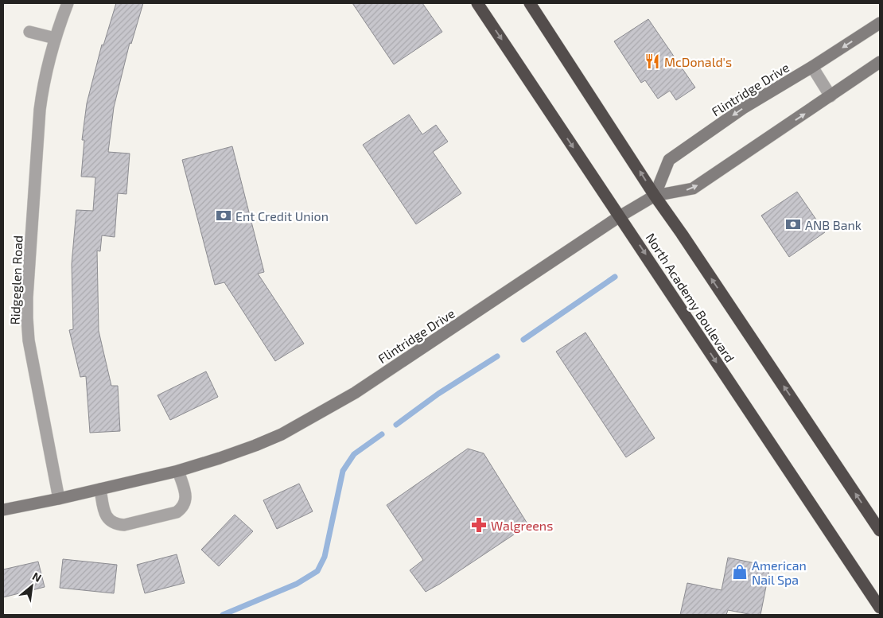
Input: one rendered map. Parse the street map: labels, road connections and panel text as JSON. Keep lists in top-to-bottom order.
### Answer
{
  "streets": {
    "highway": ["North Academy Boulevard"],
    "street": ["Flintridge Drive", "Ridgeglen Road"]
  },
  "crossings": [
    ["Flintridge Drive", "Ridgeglen Road"],
    ["Flintridge Drive", "North Academy Boulevard"]
  ],
  "places": {
    "restaurant": ["McDonald's"],
    "bank": ["Ent Credit Union", "ANB Bank"],
    "pharmacy": ["Walgreens"],
    "shop": ["American Nail Spa"]
  },
  "north": "top right"
}
